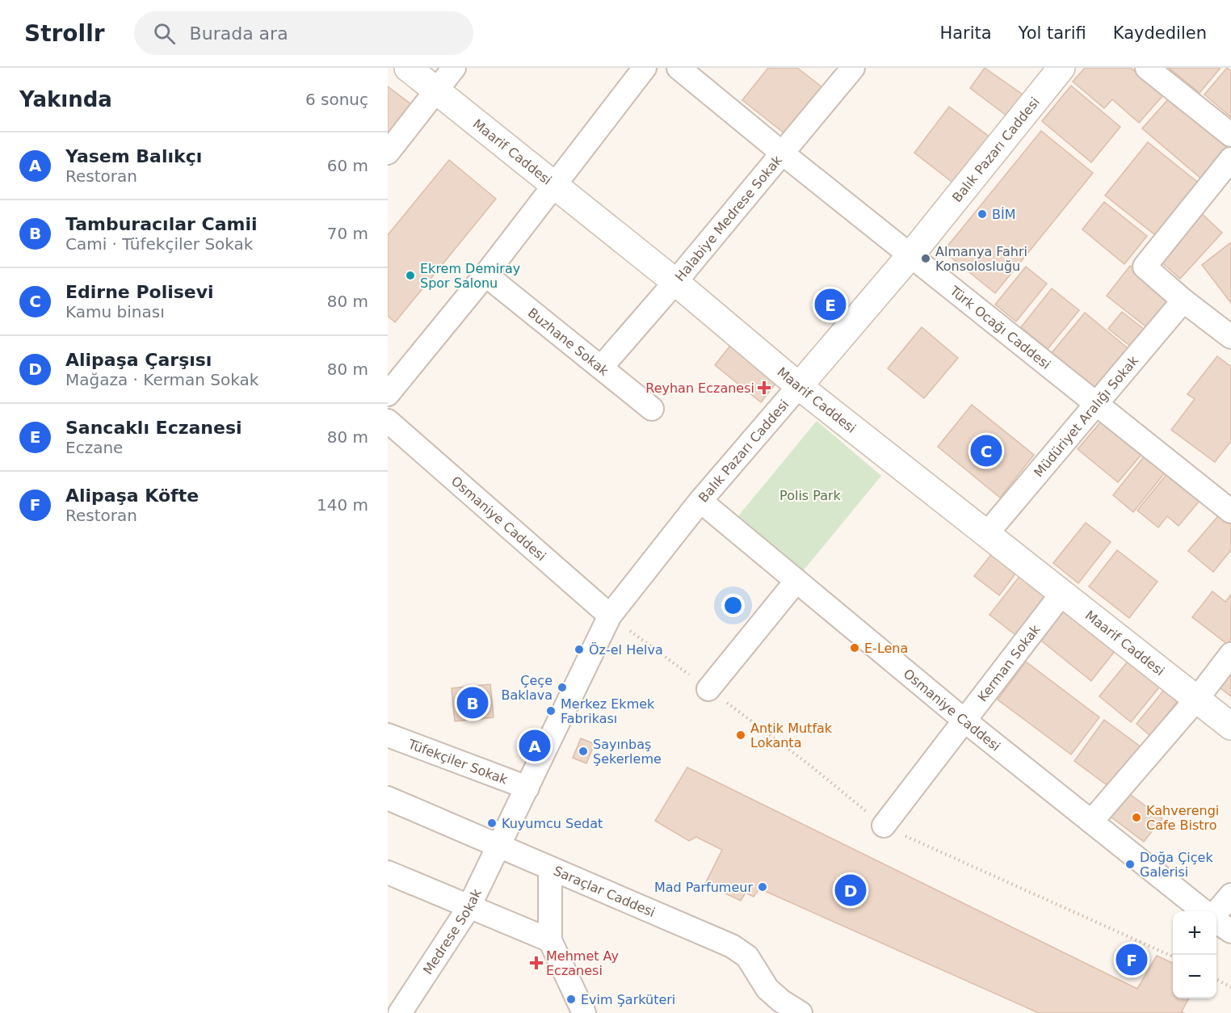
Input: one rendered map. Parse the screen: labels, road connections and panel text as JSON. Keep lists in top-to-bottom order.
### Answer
{
  "streets": {
    "street": [
      "Balık Pazarı Caddesi",
      "Maarif Caddesi",
      "Halabiye Medrese Sokak",
      "Türk Ocağı Caddesi",
      "Buzhane Sokak",
      "Müdüriyet Aralığı Sokak",
      "Osmaniye Caddesi",
      "Kerman Sokak",
      "Tüfekçiler Sokak",
      "Saraçlar Caddesi",
      "Medrese Sokak"
    ]
  },
  "crossings": [
    ["Balık Pazarı Caddesi", "Maarif Caddesi"],
    ["Balık Pazarı Caddesi", "Türk Ocağı Caddesi"],
    ["Balık Pazarı Caddesi", "Osmaniye Caddesi"],
    ["Balık Pazarı Caddesi", "Tüfekçiler Sokak"],
    ["Balık Pazarı Caddesi", "Saraçlar Caddesi"],
    ["Balık Pazarı Caddesi", "Medrese Sokak"],
    ["Maarif Caddesi", "Halabiye Medrese Sokak"],
    ["Maarif Caddesi", "Müdüriyet Aralığı Sokak"],
    ["Maarif Caddesi", "Kerman Sokak"],
    ["Halabiye Medrese Sokak", "Türk Ocağı Caddesi"],
    ["Halabiye Medrese Sokak", "Buzhane Sokak"],
    ["Türk Ocağı Caddesi", "Müdüriyet Aralığı Sokak"],
    ["Osmaniye Caddesi", "Kerman Sokak"],
    ["Saraçlar Caddesi", "Medrese Sokak"]
  ],
  "parks": ["Polis Park"],
  "places": {
    "other": [
      "BİM",
      "Almanya Fahri Konsolosluğu",
      "Ekrem Demiray Spor Salonu",
      "E-Lena",
      "Öz-el Helva",
      "Çeçe Baklava",
      "Merkez Ekmek Fabrikası",
      "Antik Mutfak Lokanta",
      "Sayınbaş Şekerleme",
      "Kahverengi Cafe Bistro",
      "Kuyumcu Sedat",
      "Doğa Çiçek Galerisi",
      "Mad Parfumeur",
      "Evim Şarküteri"
    ],
    "health": ["Reyhan Eczanesi", "Mehmet Ay Eczanesi"]
  },
  "page": {
    "header": "Strollr",
    "search": "Burada ara",
    "nav": ["Harita", "Yol tarifi", "Kaydedilen"],
    "heading": ["Yakında", "6 sonuç"],
    "list": [
      {
        "mark": "A",
        "name": "Yasem Balıkçı",
        "note": "Restoran",
        "value": "60 m"
      },
      {
        "mark": "B",
        "name": "Tamburacılar Camii",
        "note": "Cami · Tüfekçiler Sokak",
        "value": "70 m"
      },
      {
        "mark": "C",
        "name": "Edirne Polisevi",
        "note": "Kamu binası",
        "value": "80 m"
      },
      {
        "mark": "D",
        "name": "Alipaşa Çarşısı",
        "note": "Mağaza · Kerman Sokak",
        "value": "80 m"
      },
      {
        "mark": "E",
        "name": "Sancaklı Eczanesi",
        "note": "Eczane",
        "value": "80 m"
      },
      {
        "mark": "F",
        "name": "Alipaşa Köfte",
        "note": "Restoran",
        "value": "140 m"
      }
    ],
    "pins": [
      "E",
      "C",
      "B",
      "A",
      "D",
      "F"
    ],
    "map_buttons": ["+", "−"]
  }
}
